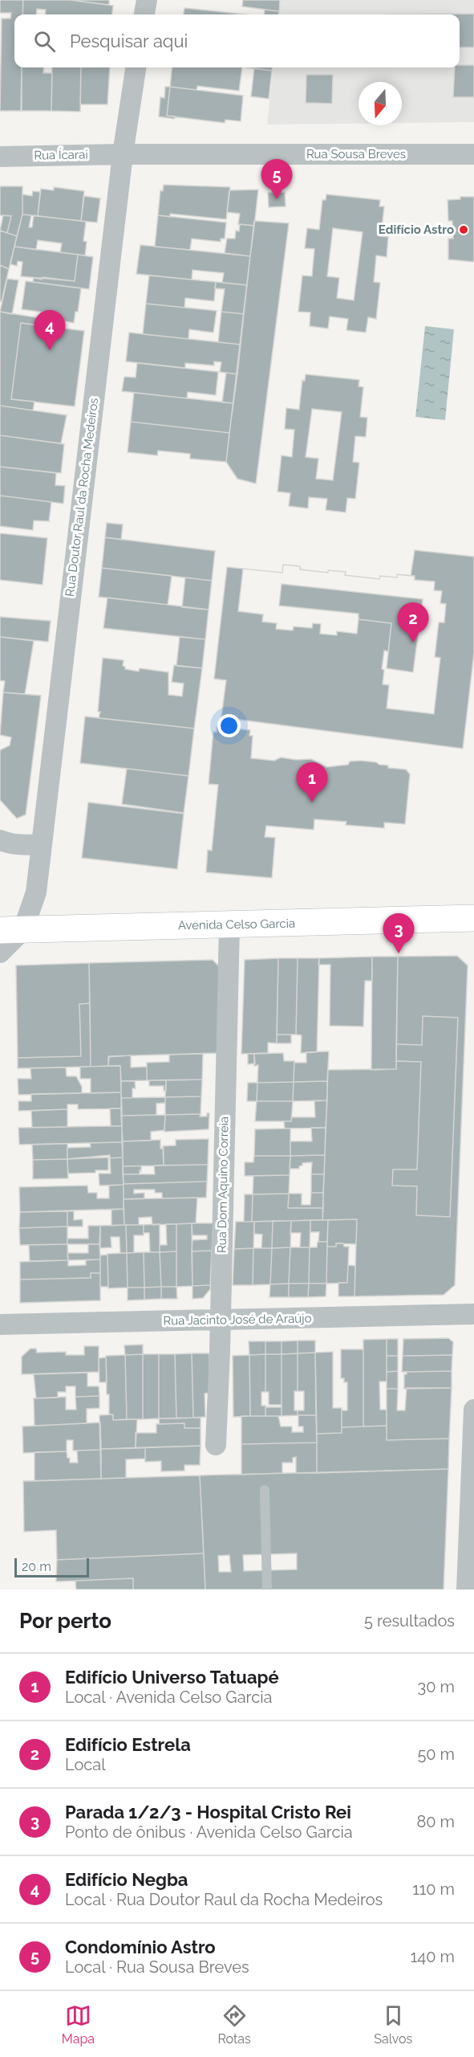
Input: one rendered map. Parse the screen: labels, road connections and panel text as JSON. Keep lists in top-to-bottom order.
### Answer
{
  "streets": {
    "main road": ["Avenida Celso Garcia"],
    "street": [
      "Rua Sousa Breves",
      "Rua Ícarai",
      "Rua Doutor Raul da Rocha Medeiros",
      "Rua Dom Aquino Correia",
      "Rua Jacinto José de Araújo"
    ]
  },
  "crossings": [
    ["Rua Sousa Breves", "Rua Ícarai"],
    ["Rua Sousa Breves", "Rua Doutor Raul da Rocha Medeiros"],
    ["Rua Ícarai", "Rua Doutor Raul da Rocha Medeiros"],
    ["Rua Doutor Raul da Rocha Medeiros", "Avenida Celso Garcia"],
    ["Avenida Celso Garcia", "Rua Dom Aquino Correia"],
    ["Rua Dom Aquino Correia", "Rua Jacinto José de Araújo"]
  ],
  "places": ["Edifício Astro"],
  "scale_bar": "20 m",
  "north": "bottom",
  "page": {
    "search": "Pesquisar aqui",
    "pins": [
      "5",
      "4",
      "2",
      "1",
      "3"
    ],
    "scale": "20 m",
    "heading": ["Por perto", "5 resultados"],
    "list": [
      {
        "mark": "1",
        "name": "Edifício Universo Tatuapé",
        "note": "Local · Avenida Celso Garcia",
        "value": "30 m"
      },
      {
        "mark": "2",
        "name": "Edifício Estrela",
        "note": "Local",
        "value": "50 m"
      },
      {
        "mark": "3",
        "name": "Parada 1/2/3 - Hospital Cristo Rei",
        "note": "Ponto de ônibus · Avenida Celso Garcia",
        "value": "80 m"
      },
      {
        "mark": "4",
        "name": "Edifício Negba",
        "note": "Local · Rua Doutor Raul da Rocha Medeiros",
        "value": "110 m"
      },
      {
        "mark": "5",
        "name": "Condomínio Astro",
        "note": "Local · Rua Sousa Breves",
        "value": "140 m"
      }
    ],
    "nav": ["Mapa", "Rotas", "Salvos"]
  }
}
